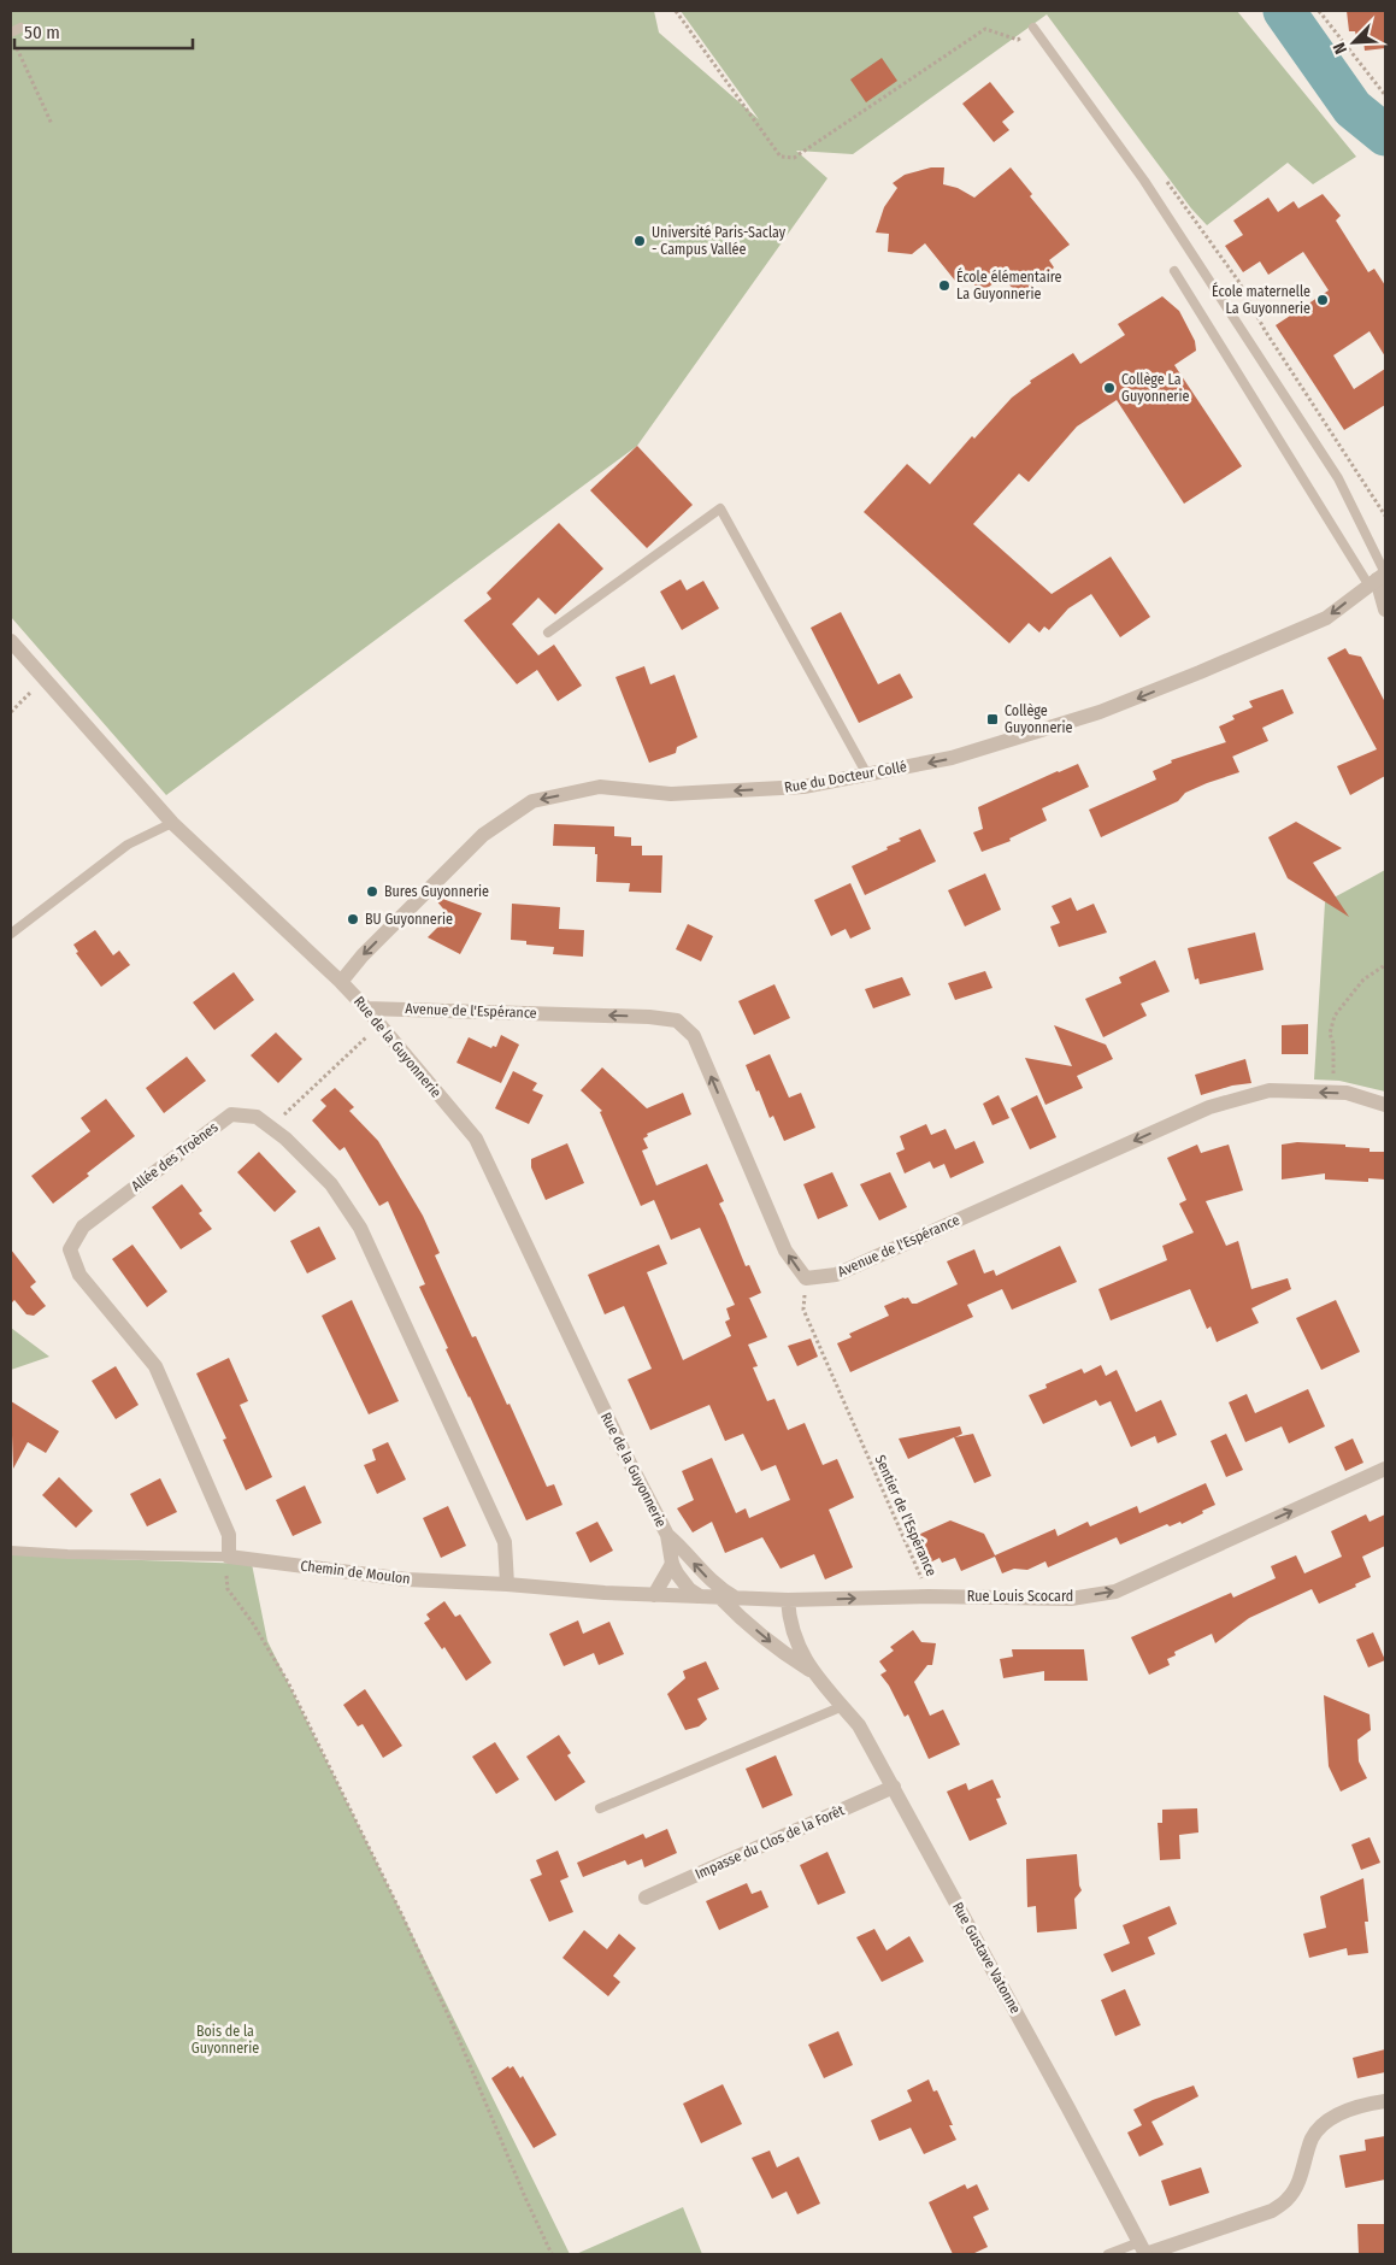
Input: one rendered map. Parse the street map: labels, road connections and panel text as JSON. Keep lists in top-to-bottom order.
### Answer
{
  "streets": {
    "street": [
      "Rue du Docteur Collé",
      "Avenue de l'Espérance",
      "Rue de la Guyonnerie",
      "Allée des Troènes",
      "Chemin de Moulon",
      "Rue Louis Scocard",
      "Impasse du Clos de la Forêt",
      "Rue Gustave Vatonne"
    ],
    "path": ["Sentier de l'Espérance"]
  },
  "crossings": [
    ["Rue du Docteur Collé", "Rue de la Guyonnerie"],
    ["Avenue de l'Espérance", "Rue de la Guyonnerie"],
    ["Avenue de l'Espérance", "Sentier de l'Espérance"],
    ["Rue de la Guyonnerie", "Chemin de Moulon"],
    ["Rue de la Guyonnerie", "Rue Louis Scocard"],
    ["Allée des Troènes", "Chemin de Moulon"],
    ["Sentier de l'Espérance", "Rue Louis Scocard"],
    ["Chemin de Moulon", "Rue Louis Scocard"],
    ["Rue Louis Scocard", "Rue Gustave Vatonne"],
    ["Impasse du Clos de la Forêt", "Rue Gustave Vatonne"]
  ],
  "one_way": ["Rue du Docteur Collé", "Avenue de l'Espérance", "Rue Louis Scocard"],
  "parks": ["Bois de la Guyonnerie"],
  "places": {
    "other": [
      "Université Paris-Saclay - Campus Vallée",
      "École élémentaire La Guyonnerie",
      "École maternelle La Guyonnerie",
      "Collège La Guyonnerie",
      "Bures Guyonnerie",
      "BU Guyonnerie"
    ],
    "transit": ["Collège Guyonnerie"]
  },
  "scale_bar": "50 m",
  "north": "bottom left"
}
